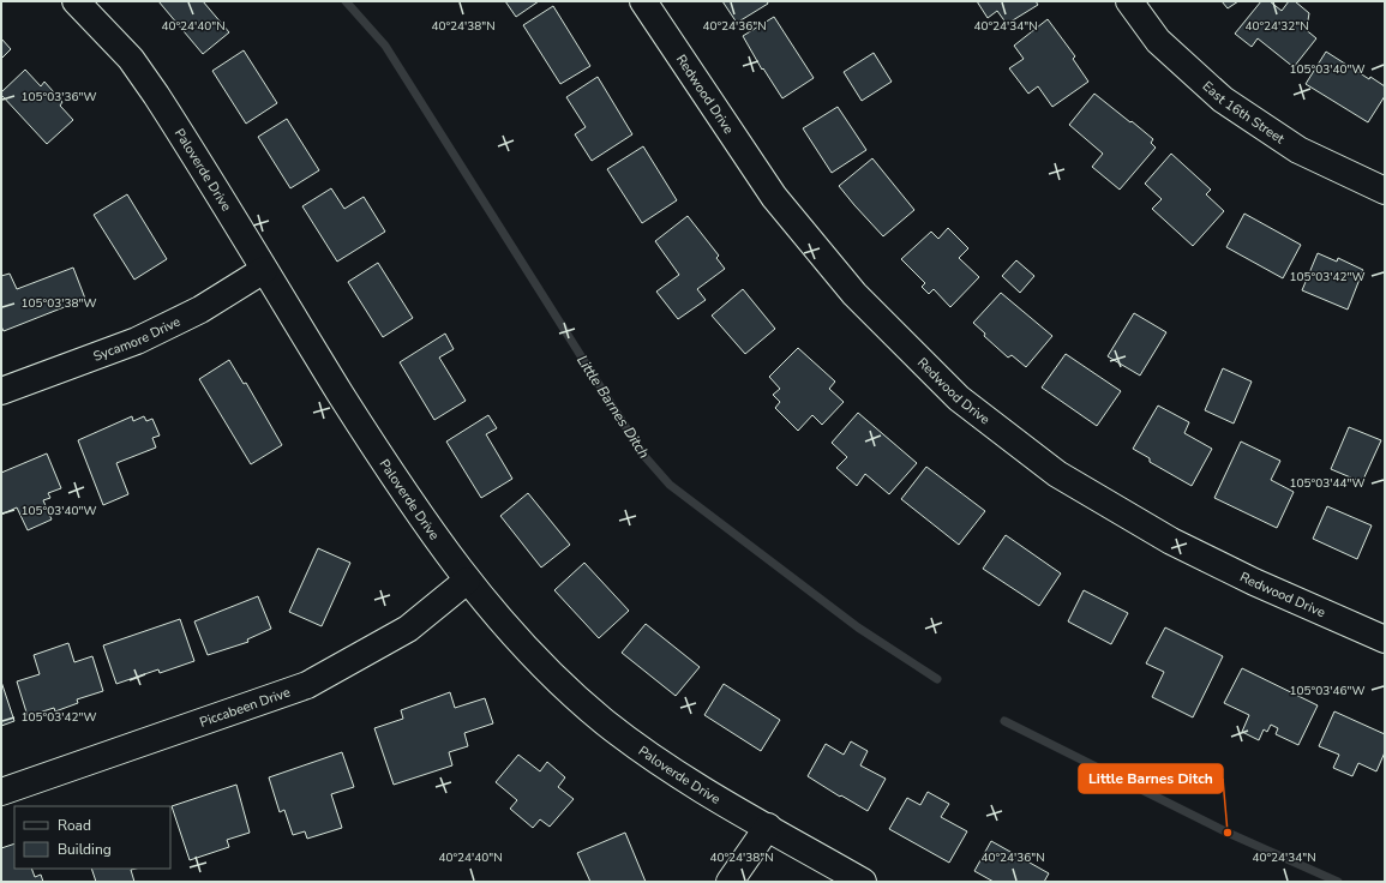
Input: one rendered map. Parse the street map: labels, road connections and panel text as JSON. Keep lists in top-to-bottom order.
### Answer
{
  "streets": {
    "street": [
      "Redwood Drive",
      "East 16th Street",
      "Paloverde Drive",
      "Sycamore Drive",
      "Piccabeen Drive"
    ]
  },
  "crossings": [
    ["Paloverde Drive", "Sycamore Drive"],
    ["Paloverde Drive", "Piccabeen Drive"]
  ],
  "water": ["Little Barnes Ditch"],
  "places": ["Little Barnes Ditch"],
  "legend": ["Road", "Building"],
  "coordinates": [
    "40°24'40\"N",
    "40°24'38\"N",
    "40°24'36\"N",
    "40°24'34\"N",
    "40°24'32\"N",
    "105°03'40\"W",
    "105°03'36\"W",
    "105°03'42\"W",
    "105°03'38\"W",
    "105°03'44\"W",
    "105°03'46\"W"
  ]
}
